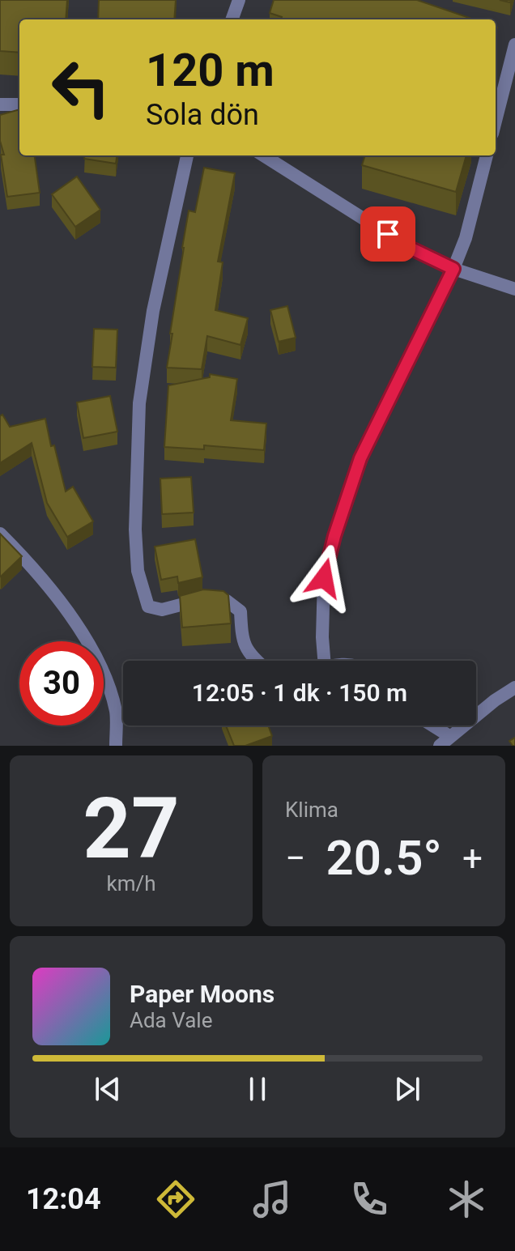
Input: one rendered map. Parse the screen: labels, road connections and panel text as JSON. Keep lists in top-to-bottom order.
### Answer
{
  "page": {
    "turn": ["120 m", "Sola dön"],
    "limit": "30",
    "trip": "12:05 · 1 dk · 150 m",
    "tile": [
      ["27", "km/h"],
      "Klima"
    ],
    "heat": ["−", "20.5°", "+"],
    "song": ["Paper Moons", "Ada Vale"],
    "tabs": "12:04"
  }
}
